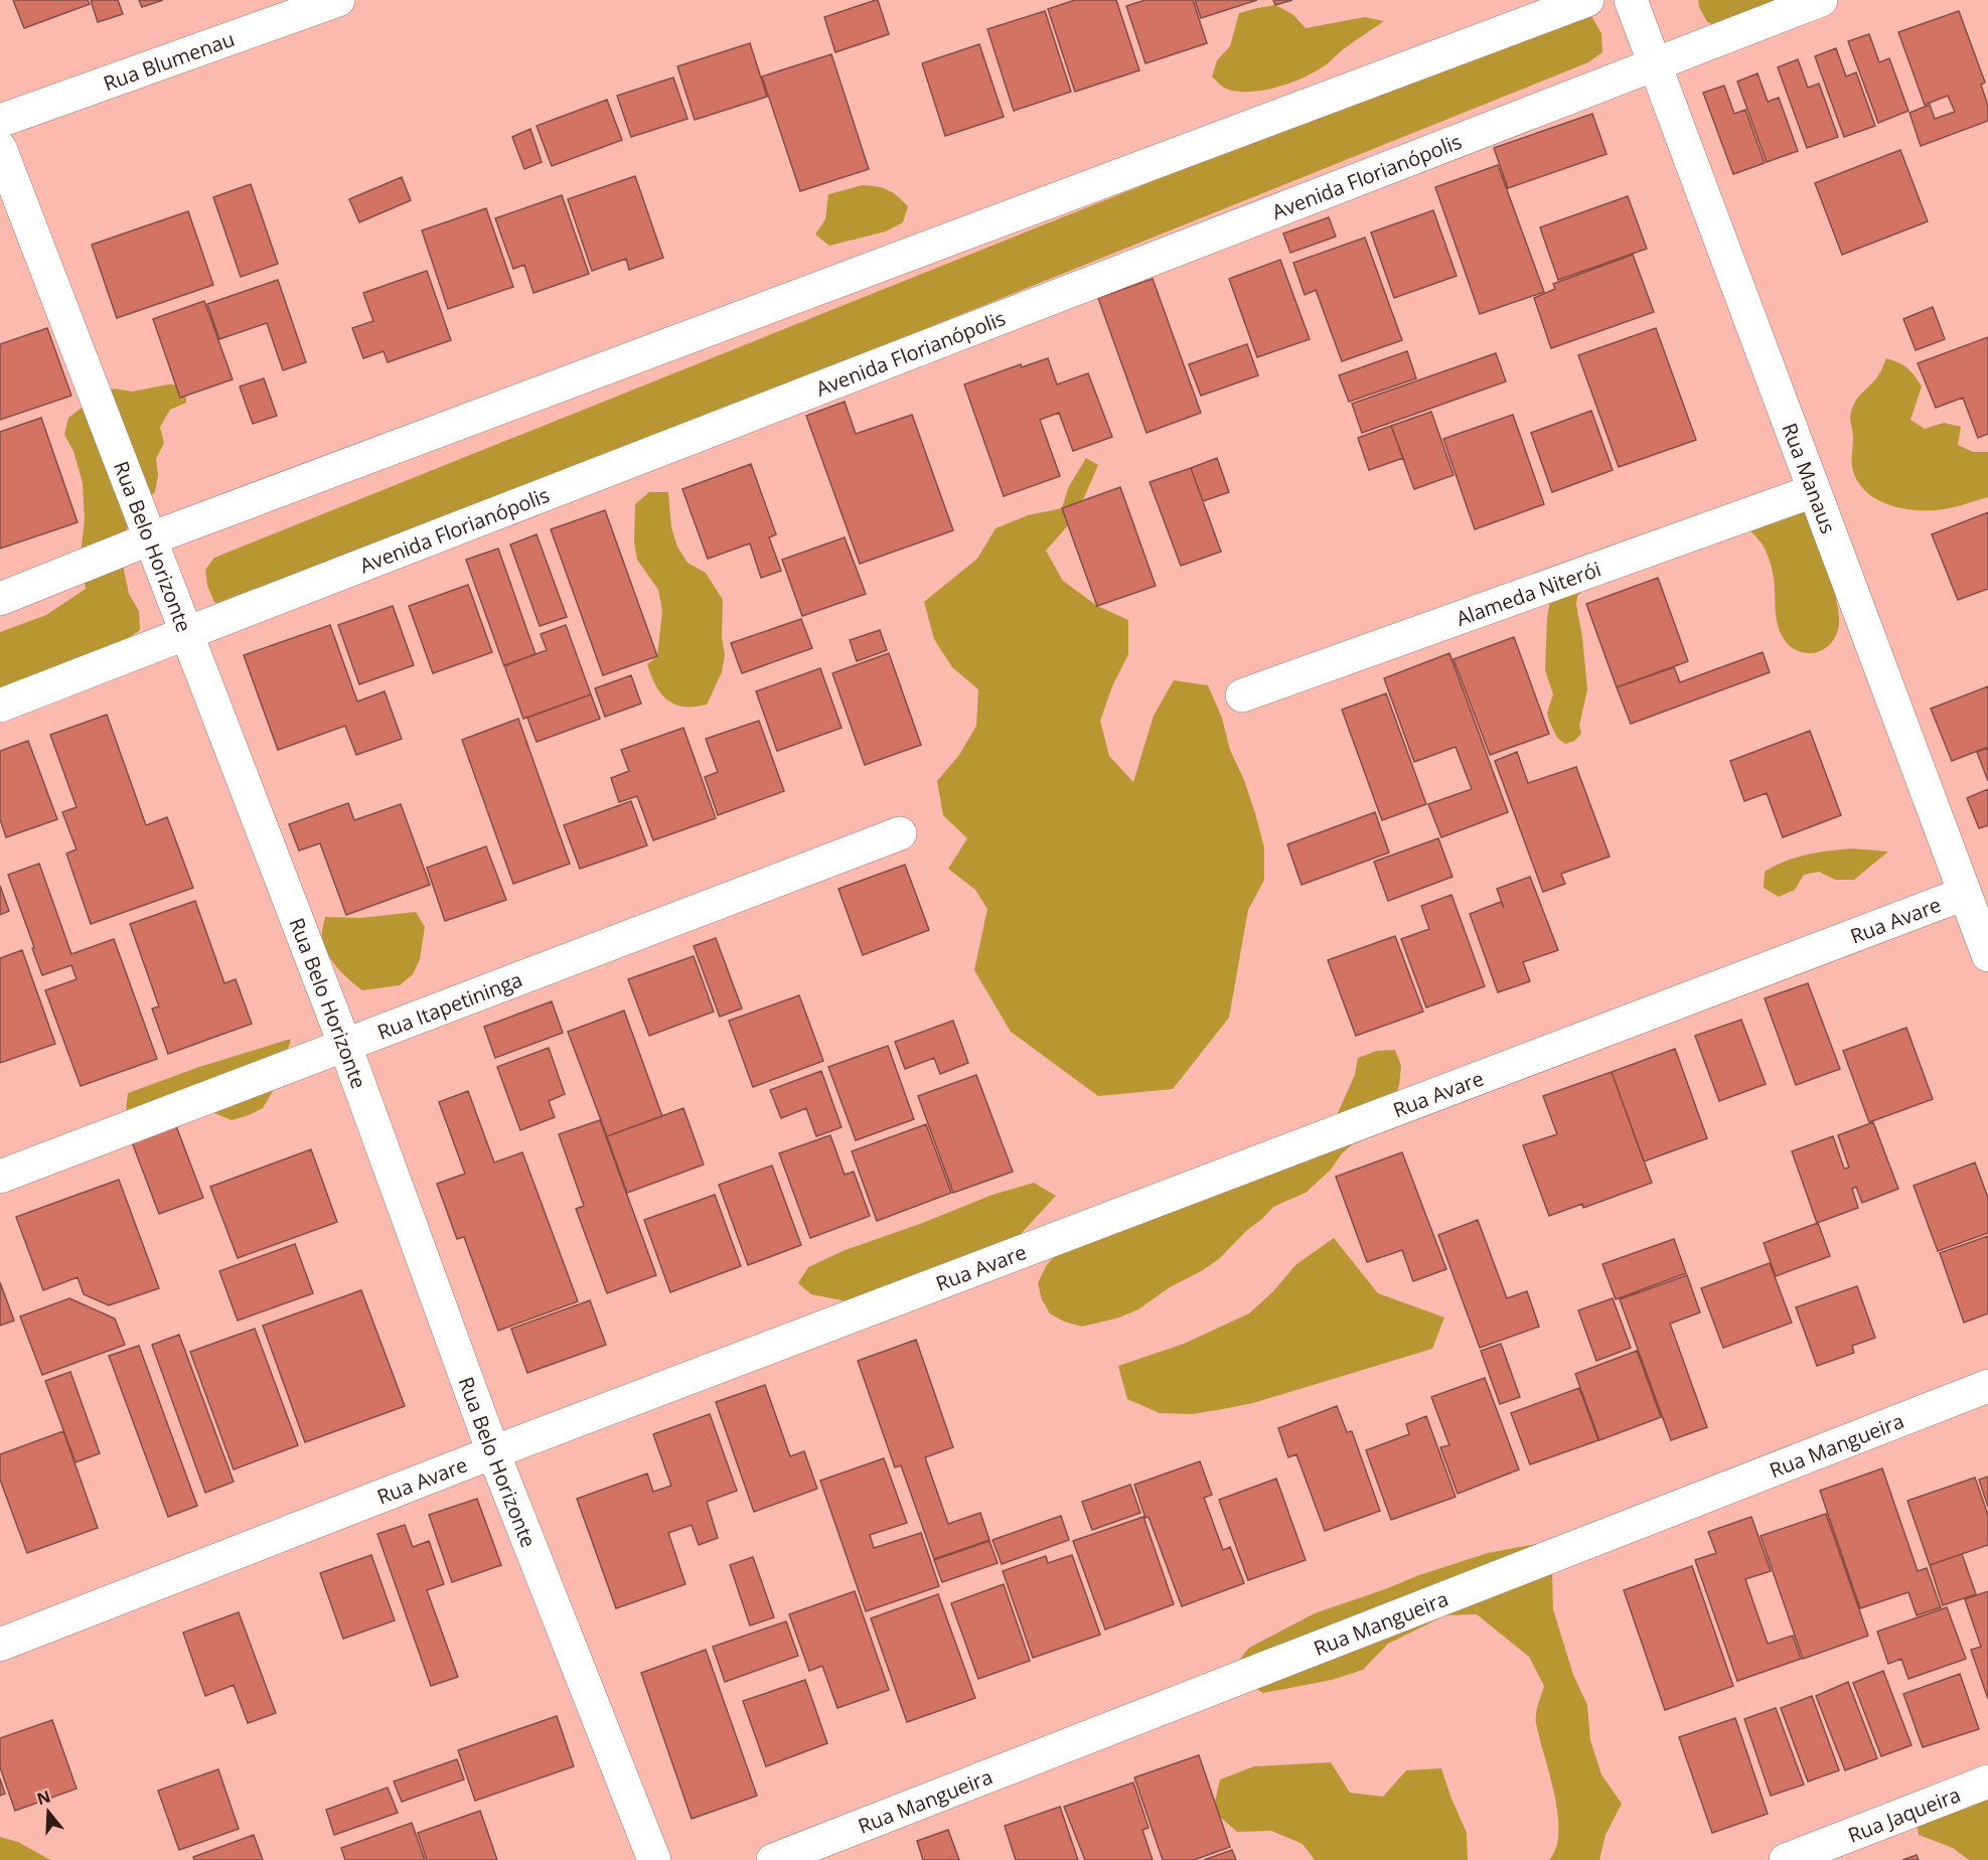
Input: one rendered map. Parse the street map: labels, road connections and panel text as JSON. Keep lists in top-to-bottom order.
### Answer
{
  "streets": {
    "street": [
      "Rua Blumenau",
      "Avenida Florianópolis",
      "Rua Manaus",
      "Rua Belo Horizonte",
      "Alameda Niterói",
      "Rua Avare",
      "Rua Itapetininga",
      "Rua Mangueira",
      "Rua Jaqueira"
    ]
  },
  "crossings": [
    ["Avenida Florianópolis", "Rua Manaus"],
    ["Avenida Florianópolis", "Rua Belo Horizonte"],
    ["Rua Manaus", "Alameda Niterói"],
    ["Rua Manaus", "Rua Avare"],
    ["Rua Belo Horizonte", "Rua Avare"],
    ["Rua Belo Horizonte", "Rua Itapetininga"]
  ],
  "north": "top"
}
